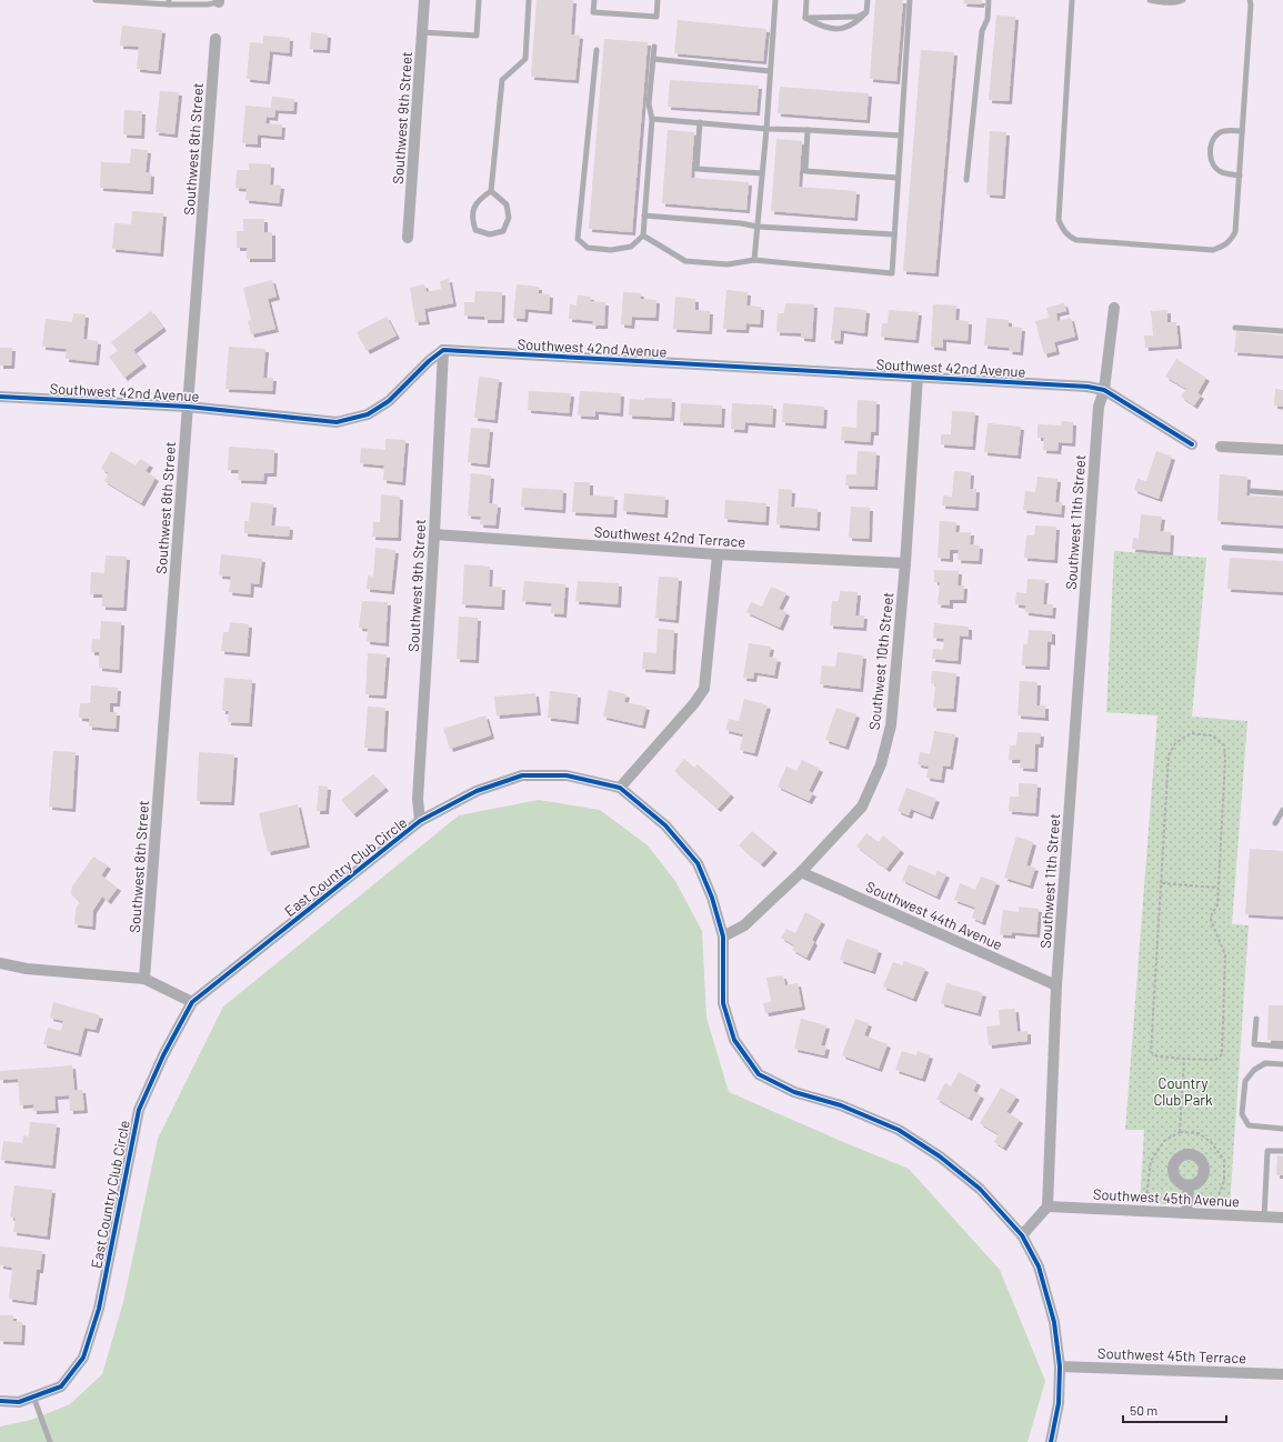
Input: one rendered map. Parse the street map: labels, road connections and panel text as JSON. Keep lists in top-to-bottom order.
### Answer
{
  "streets": {
    "street": [
      "Southwest 9th Street",
      "Southwest 8th Street",
      "Southwest 42nd Avenue",
      "Southwest 11th Street",
      "Southwest 42nd Terrace",
      "Southwest 10th Street",
      "East Country Club Circle",
      "Southwest 44th Avenue",
      "Southwest 45th Avenue",
      "Southwest 45th Terrace"
    ]
  },
  "crossings": [
    ["Southwest 9th Street", "Southwest 42nd Avenue"],
    ["Southwest 9th Street", "Southwest 42nd Terrace"],
    ["Southwest 9th Street", "East Country Club Circle"],
    ["Southwest 8th Street", "Southwest 42nd Avenue"],
    ["Southwest 42nd Avenue", "Southwest 11th Street"],
    ["Southwest 42nd Avenue", "Southwest 10th Street"],
    ["Southwest 11th Street", "Southwest 44th Avenue"],
    ["Southwest 11th Street", "Southwest 45th Avenue"],
    ["Southwest 42nd Terrace", "Southwest 10th Street"],
    ["Southwest 10th Street", "East Country Club Circle"],
    ["Southwest 10th Street", "Southwest 44th Avenue"]
  ],
  "parks": ["Country Club Park"],
  "scale_bar": "50 m"
}
